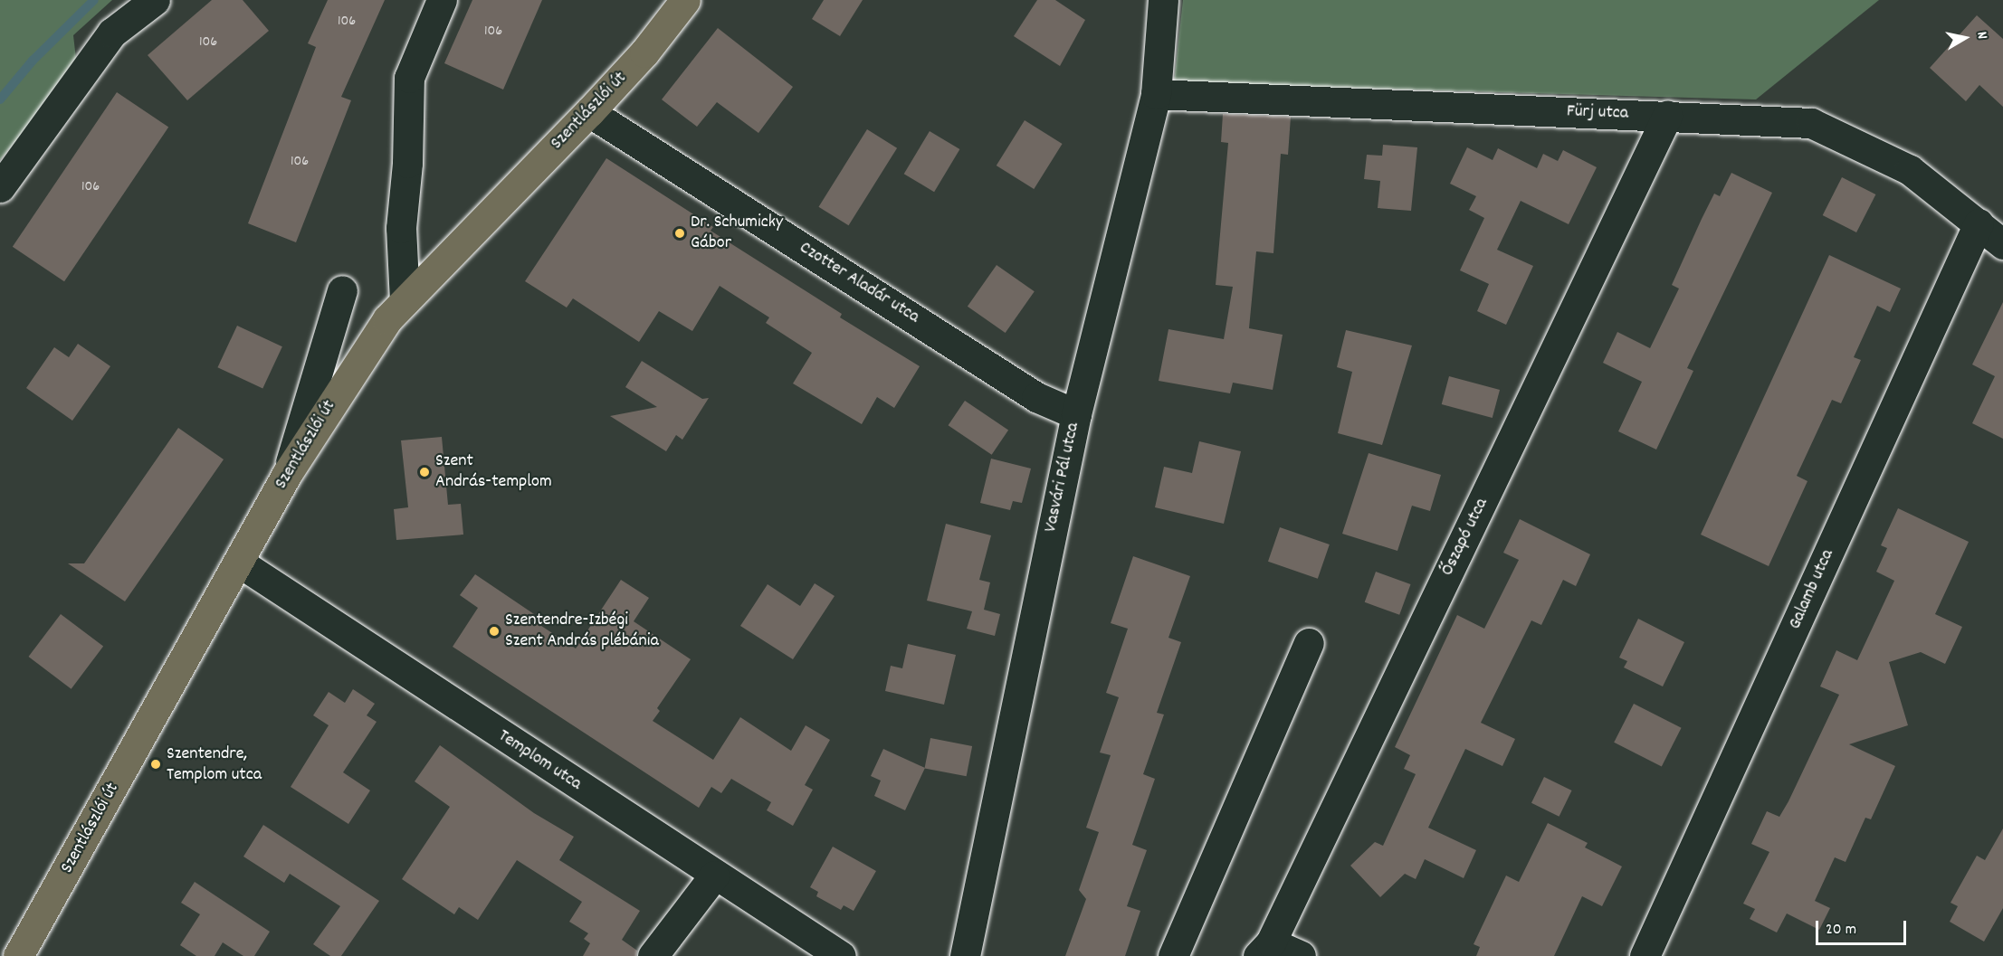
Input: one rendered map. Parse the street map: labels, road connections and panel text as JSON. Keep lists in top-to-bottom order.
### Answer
{
  "streets": {
    "main road": ["Szentlászlói út"],
    "street": [
      "Fürj utca",
      "Czotter Aladár utca",
      "Vasvári Pál utca",
      "Őszapó utca",
      "Galamb utca",
      "Templom utca"
    ]
  },
  "crossings": [
    ["Szentlászlói út", "Czotter Aladár utca"],
    ["Szentlászlói út", "Templom utca"],
    ["Fürj utca", "Vasvári Pál utca"],
    ["Fürj utca", "Őszapó utca"],
    ["Fürj utca", "Galamb utca"],
    ["Czotter Aladár utca", "Vasvári Pál utca"]
  ],
  "places": [
    "Dr. Schumicky Gábor",
    "Szent András-templom",
    "Szentendre-Izbégi Szent András plébánia",
    "Szentendre, Templom utca"
  ],
  "house_numbers": [
    "106",
    "106",
    "106",
    "106",
    "106"
  ],
  "scale_bar": "20 m",
  "north": "right"
}
